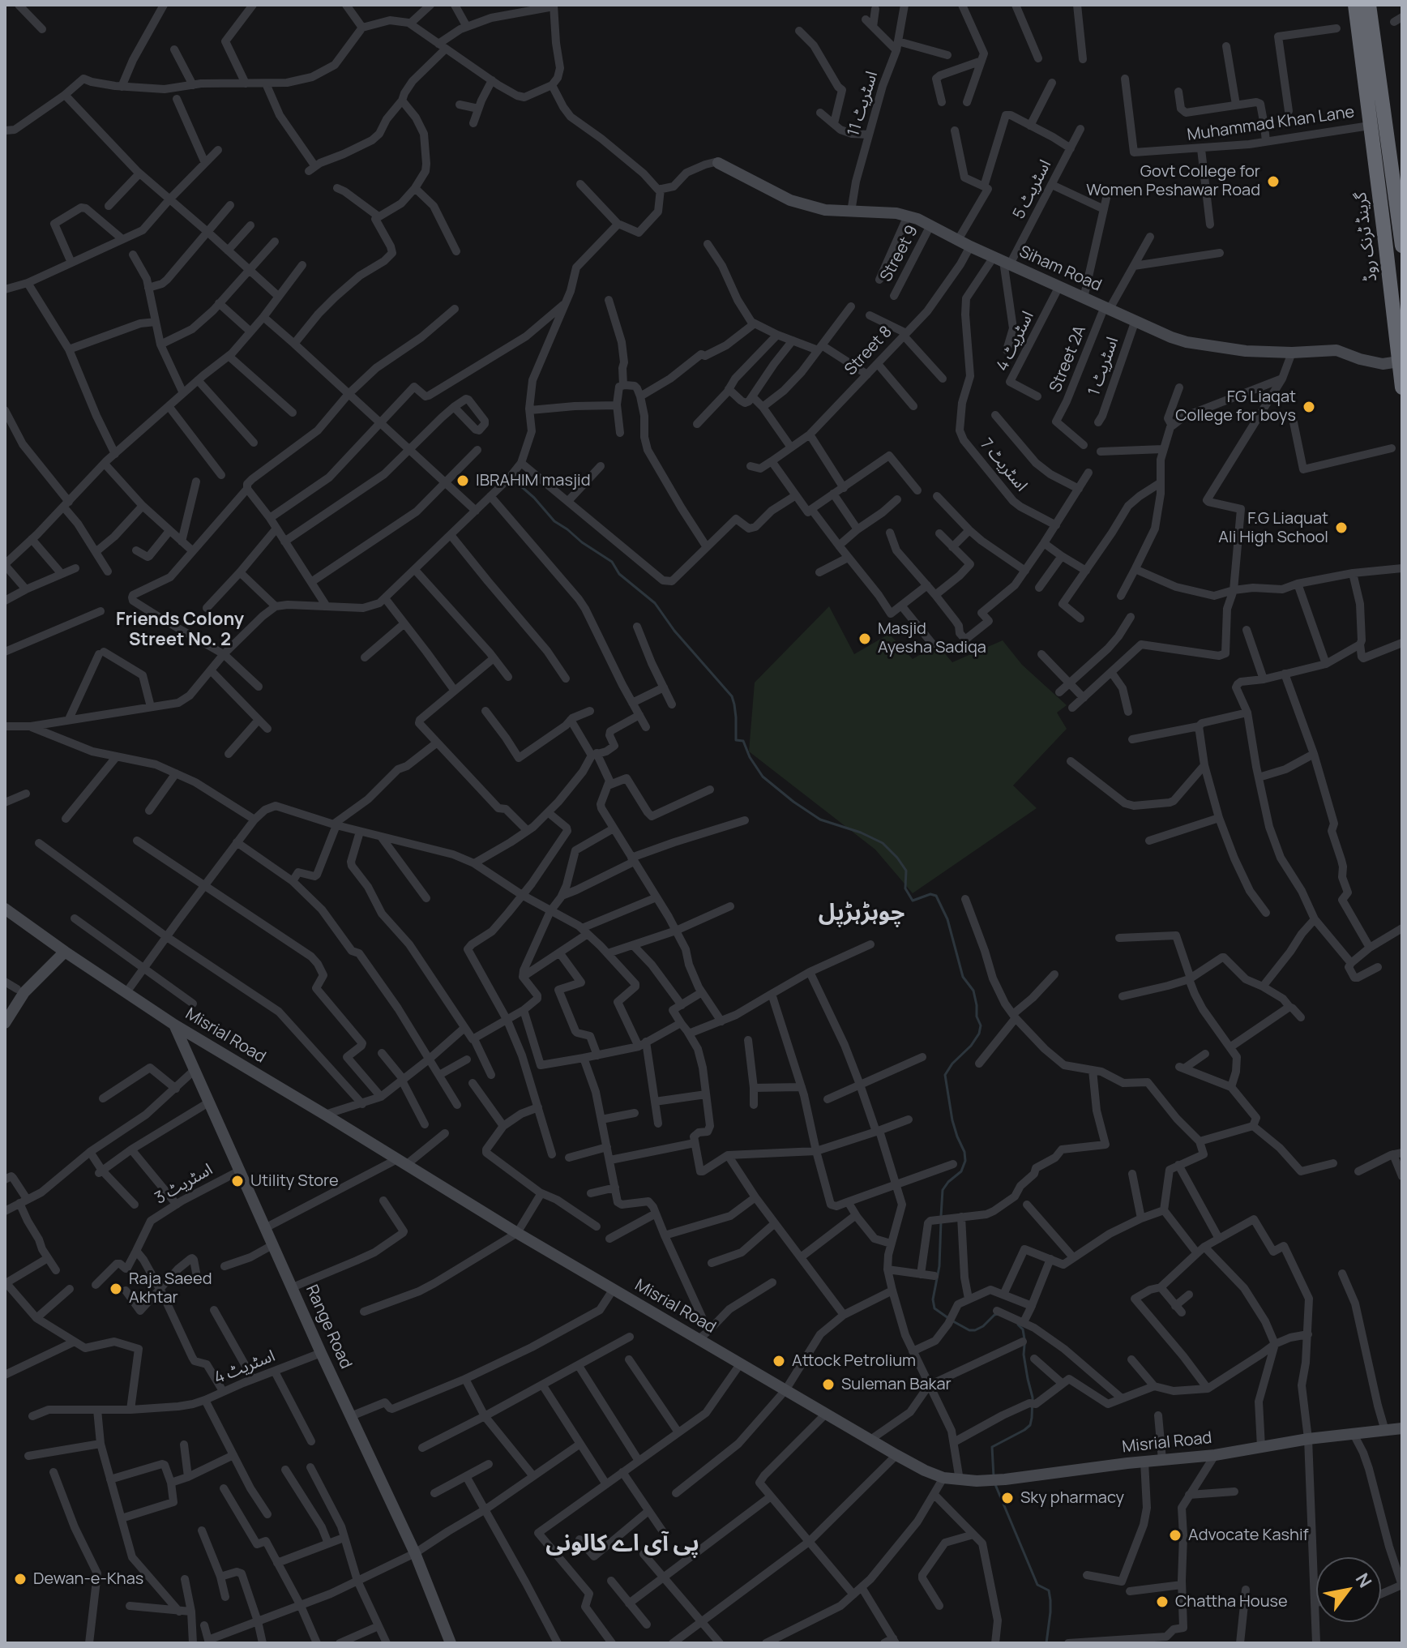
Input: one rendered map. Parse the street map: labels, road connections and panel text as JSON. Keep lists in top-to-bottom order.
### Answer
{
  "streets": {
    "highway": ["گرینڈ ٹرنک روڈ"],
    "main road": ["Siham Road", "Misrial Road", "Range Road"],
    "street": [
      "اسٹریٹ 11",
      "Muhammad Khan Lane",
      "اسٹریٹ 5",
      "Street 9",
      "اسٹریٹ 4",
      "Street 8",
      "Street 2A",
      "اسٹریٹ 1",
      "اسٹریٹ 7",
      "اسٹریٹ 3"
    ]
  },
  "crossings": [
    ["اسٹریٹ 11", "Siham Road"],
    ["Muhammad Khan Lane", "گرینڈ ٹرنک روڈ"],
    ["اسٹریٹ 5", "Siham Road"],
    ["اسٹریٹ 5", "اسٹریٹ 7"],
    ["گرینڈ ٹرنک روڈ", "Siham Road"],
    ["Street 9", "Siham Road"],
    ["Siham Road", "اسٹریٹ 4"],
    ["Siham Road", "Street 8"],
    ["Siham Road", "Street 2A"],
    ["Siham Road", "اسٹریٹ 1"],
    ["Siham Road", "اسٹریٹ 7"],
    ["اسٹریٹ 4", "Range Road"],
    ["Misrial Road", "Range Road"],
    ["اسٹریٹ 3", "Range Road"]
  ],
  "districts": ["Friends Colony Street No. 2", "چوہڑہڑپل", "پی آی اے کالونی"],
  "places": [
    "Govt College for Women Peshawar Road",
    "FG Liaqat College for boys",
    "IBRAHIM masjid",
    "F.G Liaquat Ali High School",
    "Masjid Ayesha Sadiqa",
    "Utility Store",
    "Raja Saeed Akhtar",
    "Attock Petrolium",
    "Suleman Bakar",
    "Sky pharmacy",
    "Advocate Kashif",
    "Dewan-e-Khas",
    "Chattha House"
  ],
  "north": "top right"
}
